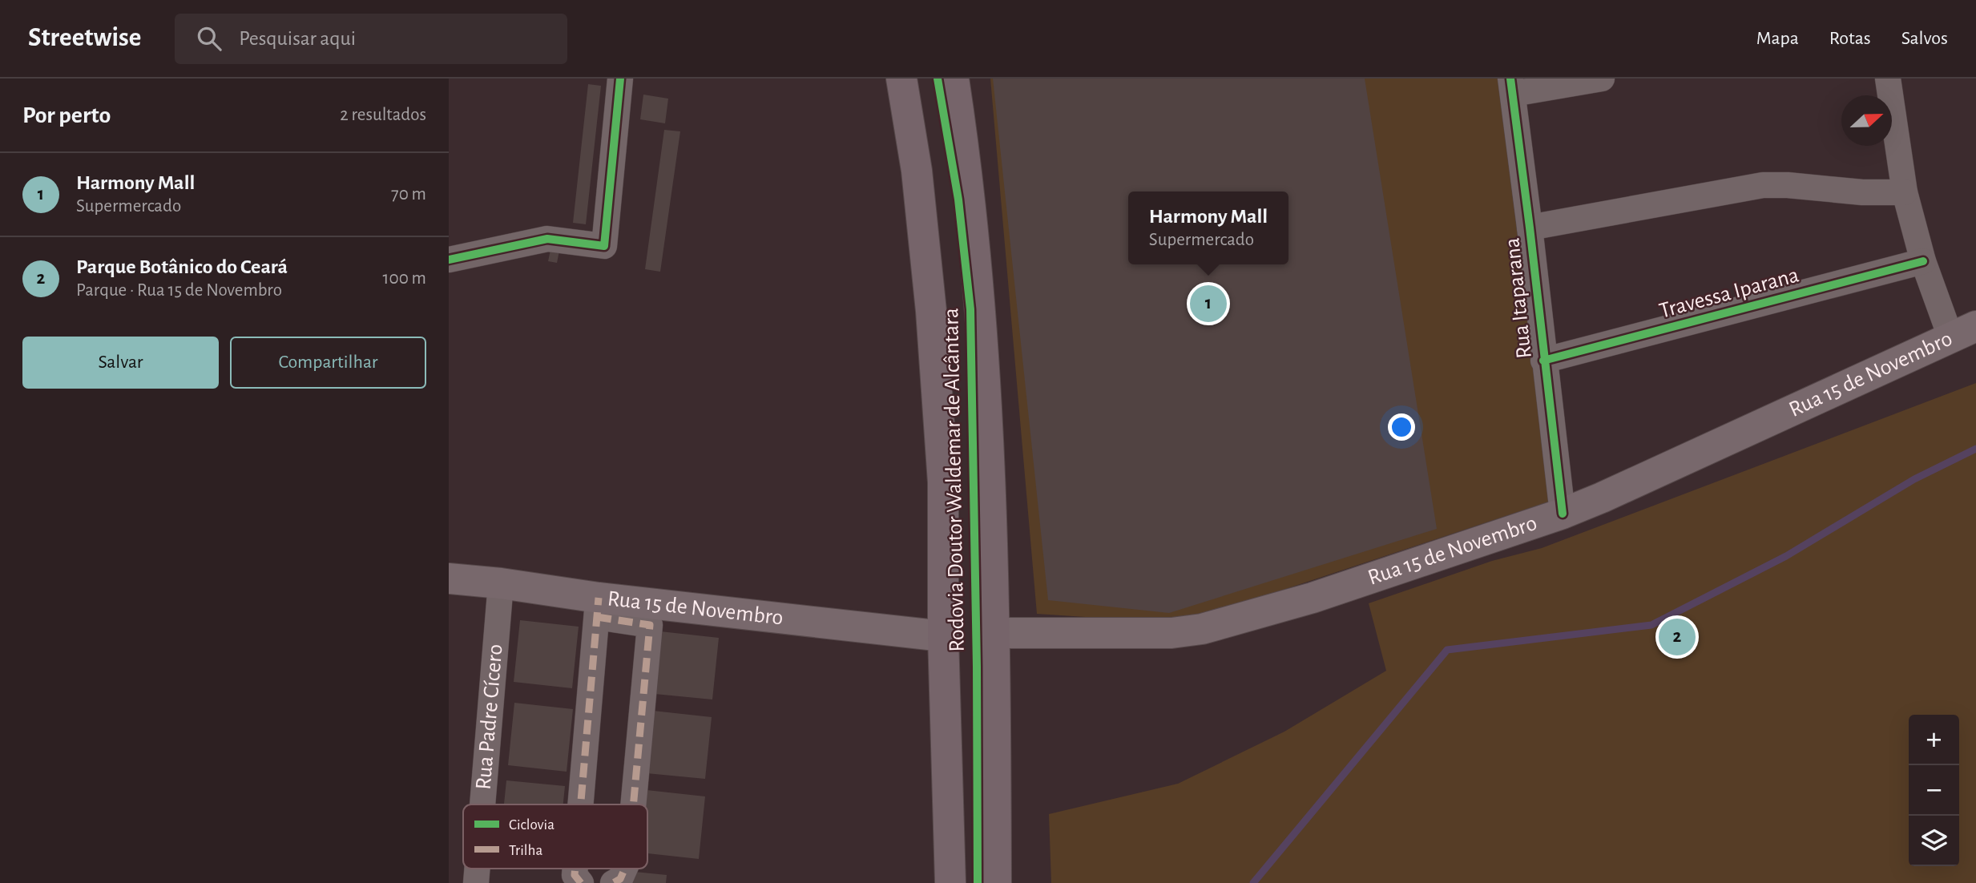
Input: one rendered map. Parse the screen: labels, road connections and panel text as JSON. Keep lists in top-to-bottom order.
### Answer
{
  "streets": {
    "highway": ["Rodovia Doutor Waldemar de Alcântara"],
    "main road": ["Rua 15 de Novembro"],
    "street": ["Travessa Iparana", "Rua Itaparana", "Rua Padre Cícero"]
  },
  "crossings": [
    ["Travessa Iparana", "Rua Itaparana"],
    ["Rua Itaparana", "Rua 15 de Novembro"],
    ["Rua 15 de Novembro", "Rodovia Doutor Waldemar de Alcântara"],
    ["Rua 15 de Novembro", "Rua Padre Cícero"]
  ],
  "legend": ["Ciclovia", "Trilha"],
  "north": "right",
  "page": {
    "header": "Streetwise",
    "search": "Pesquisar aqui",
    "nav": ["Mapa", "Rotas", "Salvos"],
    "heading": ["Por perto", "2 resultados"],
    "list": [
      {
        "mark": "1",
        "name": "Harmony Mall",
        "note": "Supermercado",
        "value": "70 m"
      },
      {
        "mark": "2",
        "name": "Parque Botânico do Ceará",
        "note": "Parque · Rua 15 de Novembro",
        "value": "100 m"
      }
    ],
    "popup": ["Harmony Mall", "Supermercado"],
    "pins": ["1", "2"],
    "buttons": ["Salvar", "Compartilhar"],
    "map_buttons": ["+", "−"]
  }
}
